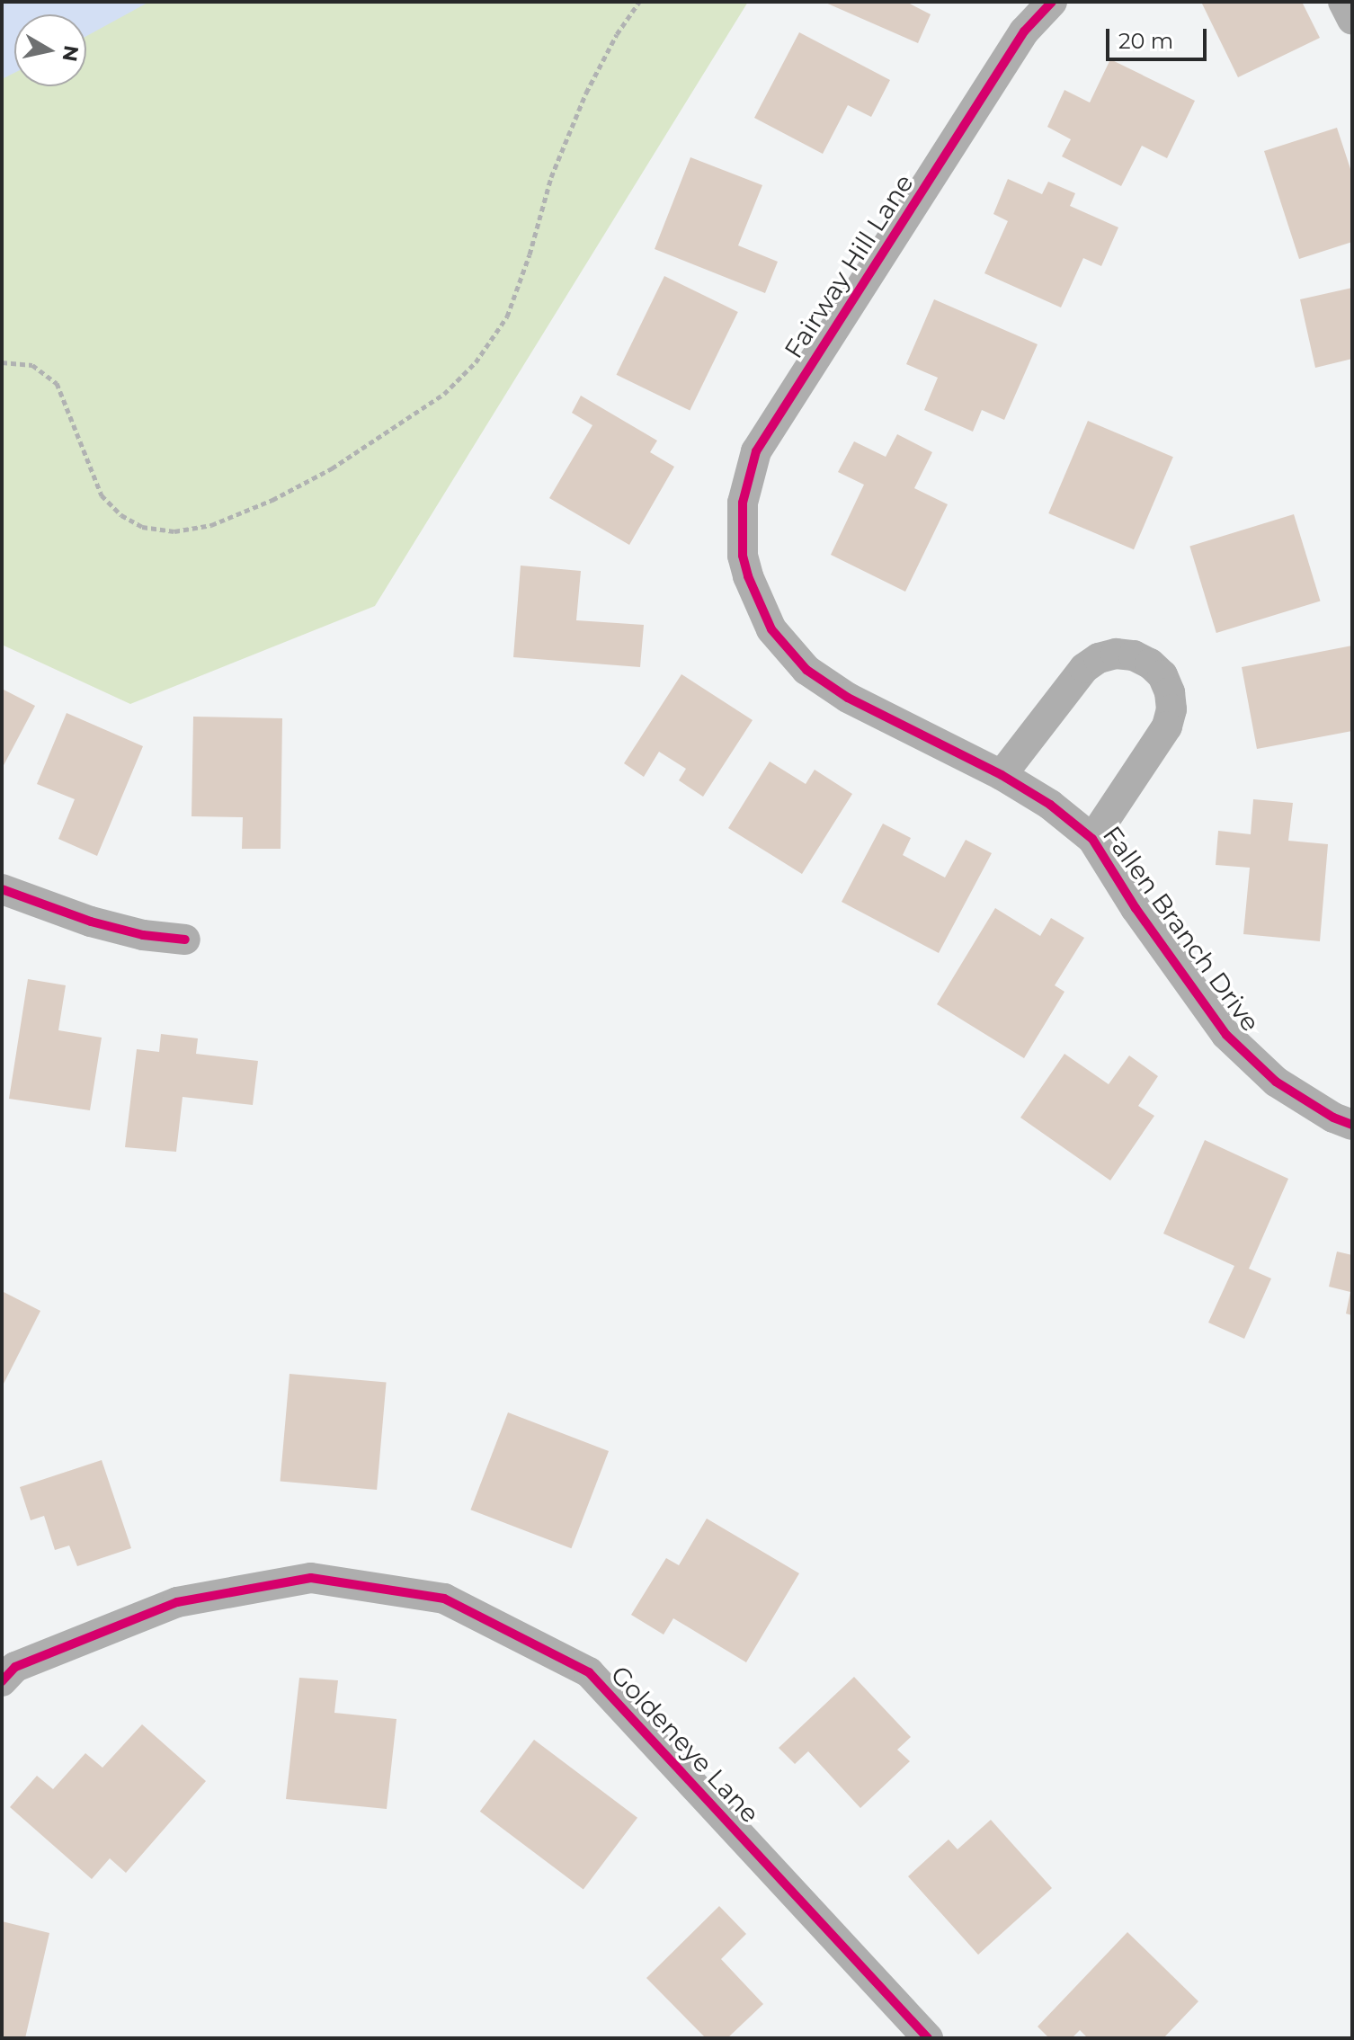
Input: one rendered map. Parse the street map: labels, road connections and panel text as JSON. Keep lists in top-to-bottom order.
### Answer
{
  "streets": {
    "street": ["Fairway Hill Lane", "Fallen Branch Drive", "Goldeneye Lane"]
  },
  "crossings": [
    ["Fairway Hill Lane", "Fallen Branch Drive"]
  ],
  "scale_bar": "20 m",
  "north": "right"
}
